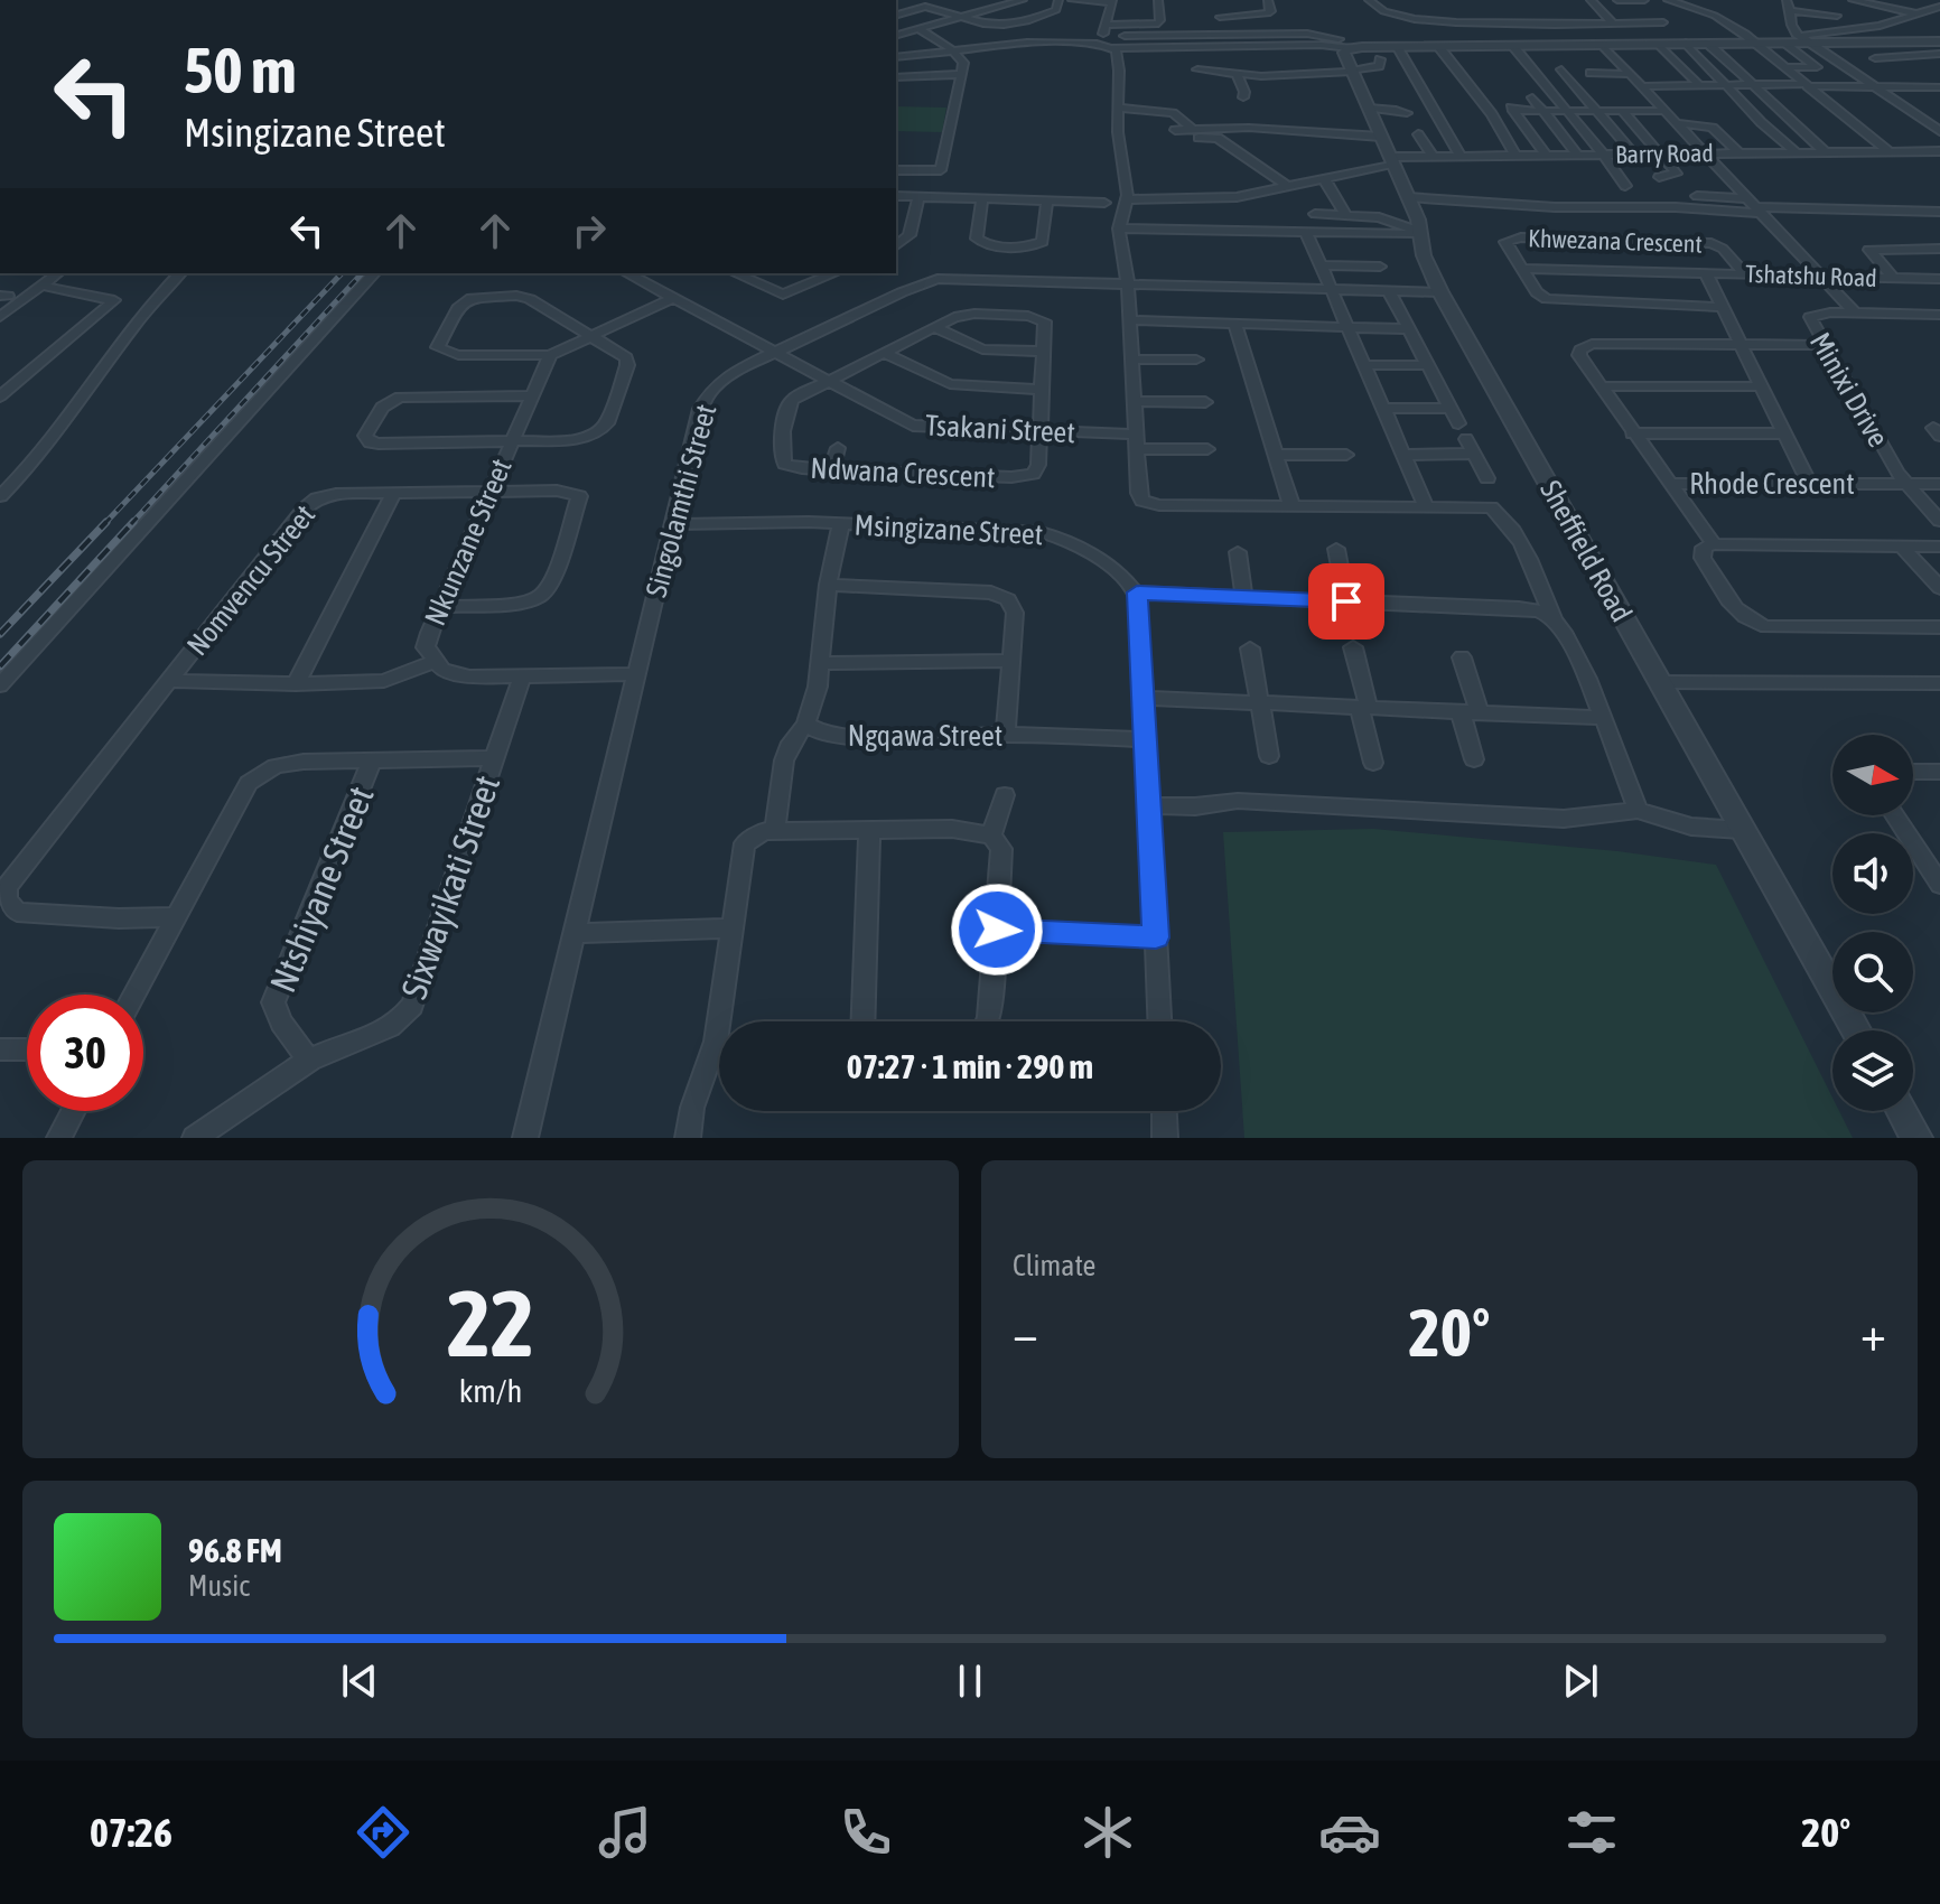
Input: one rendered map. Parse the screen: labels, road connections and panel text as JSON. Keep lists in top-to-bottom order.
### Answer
{
  "streets": {
    "street": [
      "Barry Road",
      "Khwezana Crescent",
      "Tshatshu Road",
      "Minixi Drive",
      "Tsakani Street",
      "Ndwana Crescent",
      "Rhode Crescent",
      "Singolamthi Street",
      "Msingizane Street",
      "Nkunzane Street",
      "Sheffield Road",
      "Nomvencu Street",
      "Ngqawa Street",
      "Sixwayikati Street",
      "Ntshiyane Street"
    ]
  },
  "crossings": [
    ["Barry Road", "Sheffield Road"],
    ["Khwezana Crescent", "Tshatshu Road"],
    ["Minixi Drive", "Rhode Crescent"],
    ["Tsakani Street", "Ndwana Crescent"],
    ["Tsakani Street", "Singolamthi Street"],
    ["Singolamthi Street", "Msingizane Street"],
    ["Singolamthi Street", "Nkunzane Street"],
    ["Singolamthi Street", "Sheffield Road"],
    ["Msingizane Street", "Ngqawa Street"],
    ["Nkunzane Street", "Nomvencu Street"],
    ["Nkunzane Street", "Sixwayikati Street"],
    ["Sixwayikati Street", "Ntshiyane Street"]
  ],
  "north": "right",
  "page": {
    "turn": ["50 m", "Msingizane Street"],
    "limit": "30",
    "trip": "07:27 · 1 min · 290 m",
    "tile": "Climate",
    "heat": ["−", "20°", "+"],
    "song": ["96.8 FM", "Music"],
    "tabs": ["07:26", "20°"],
    "gauge": ["22", "km/h"]
  }
}
